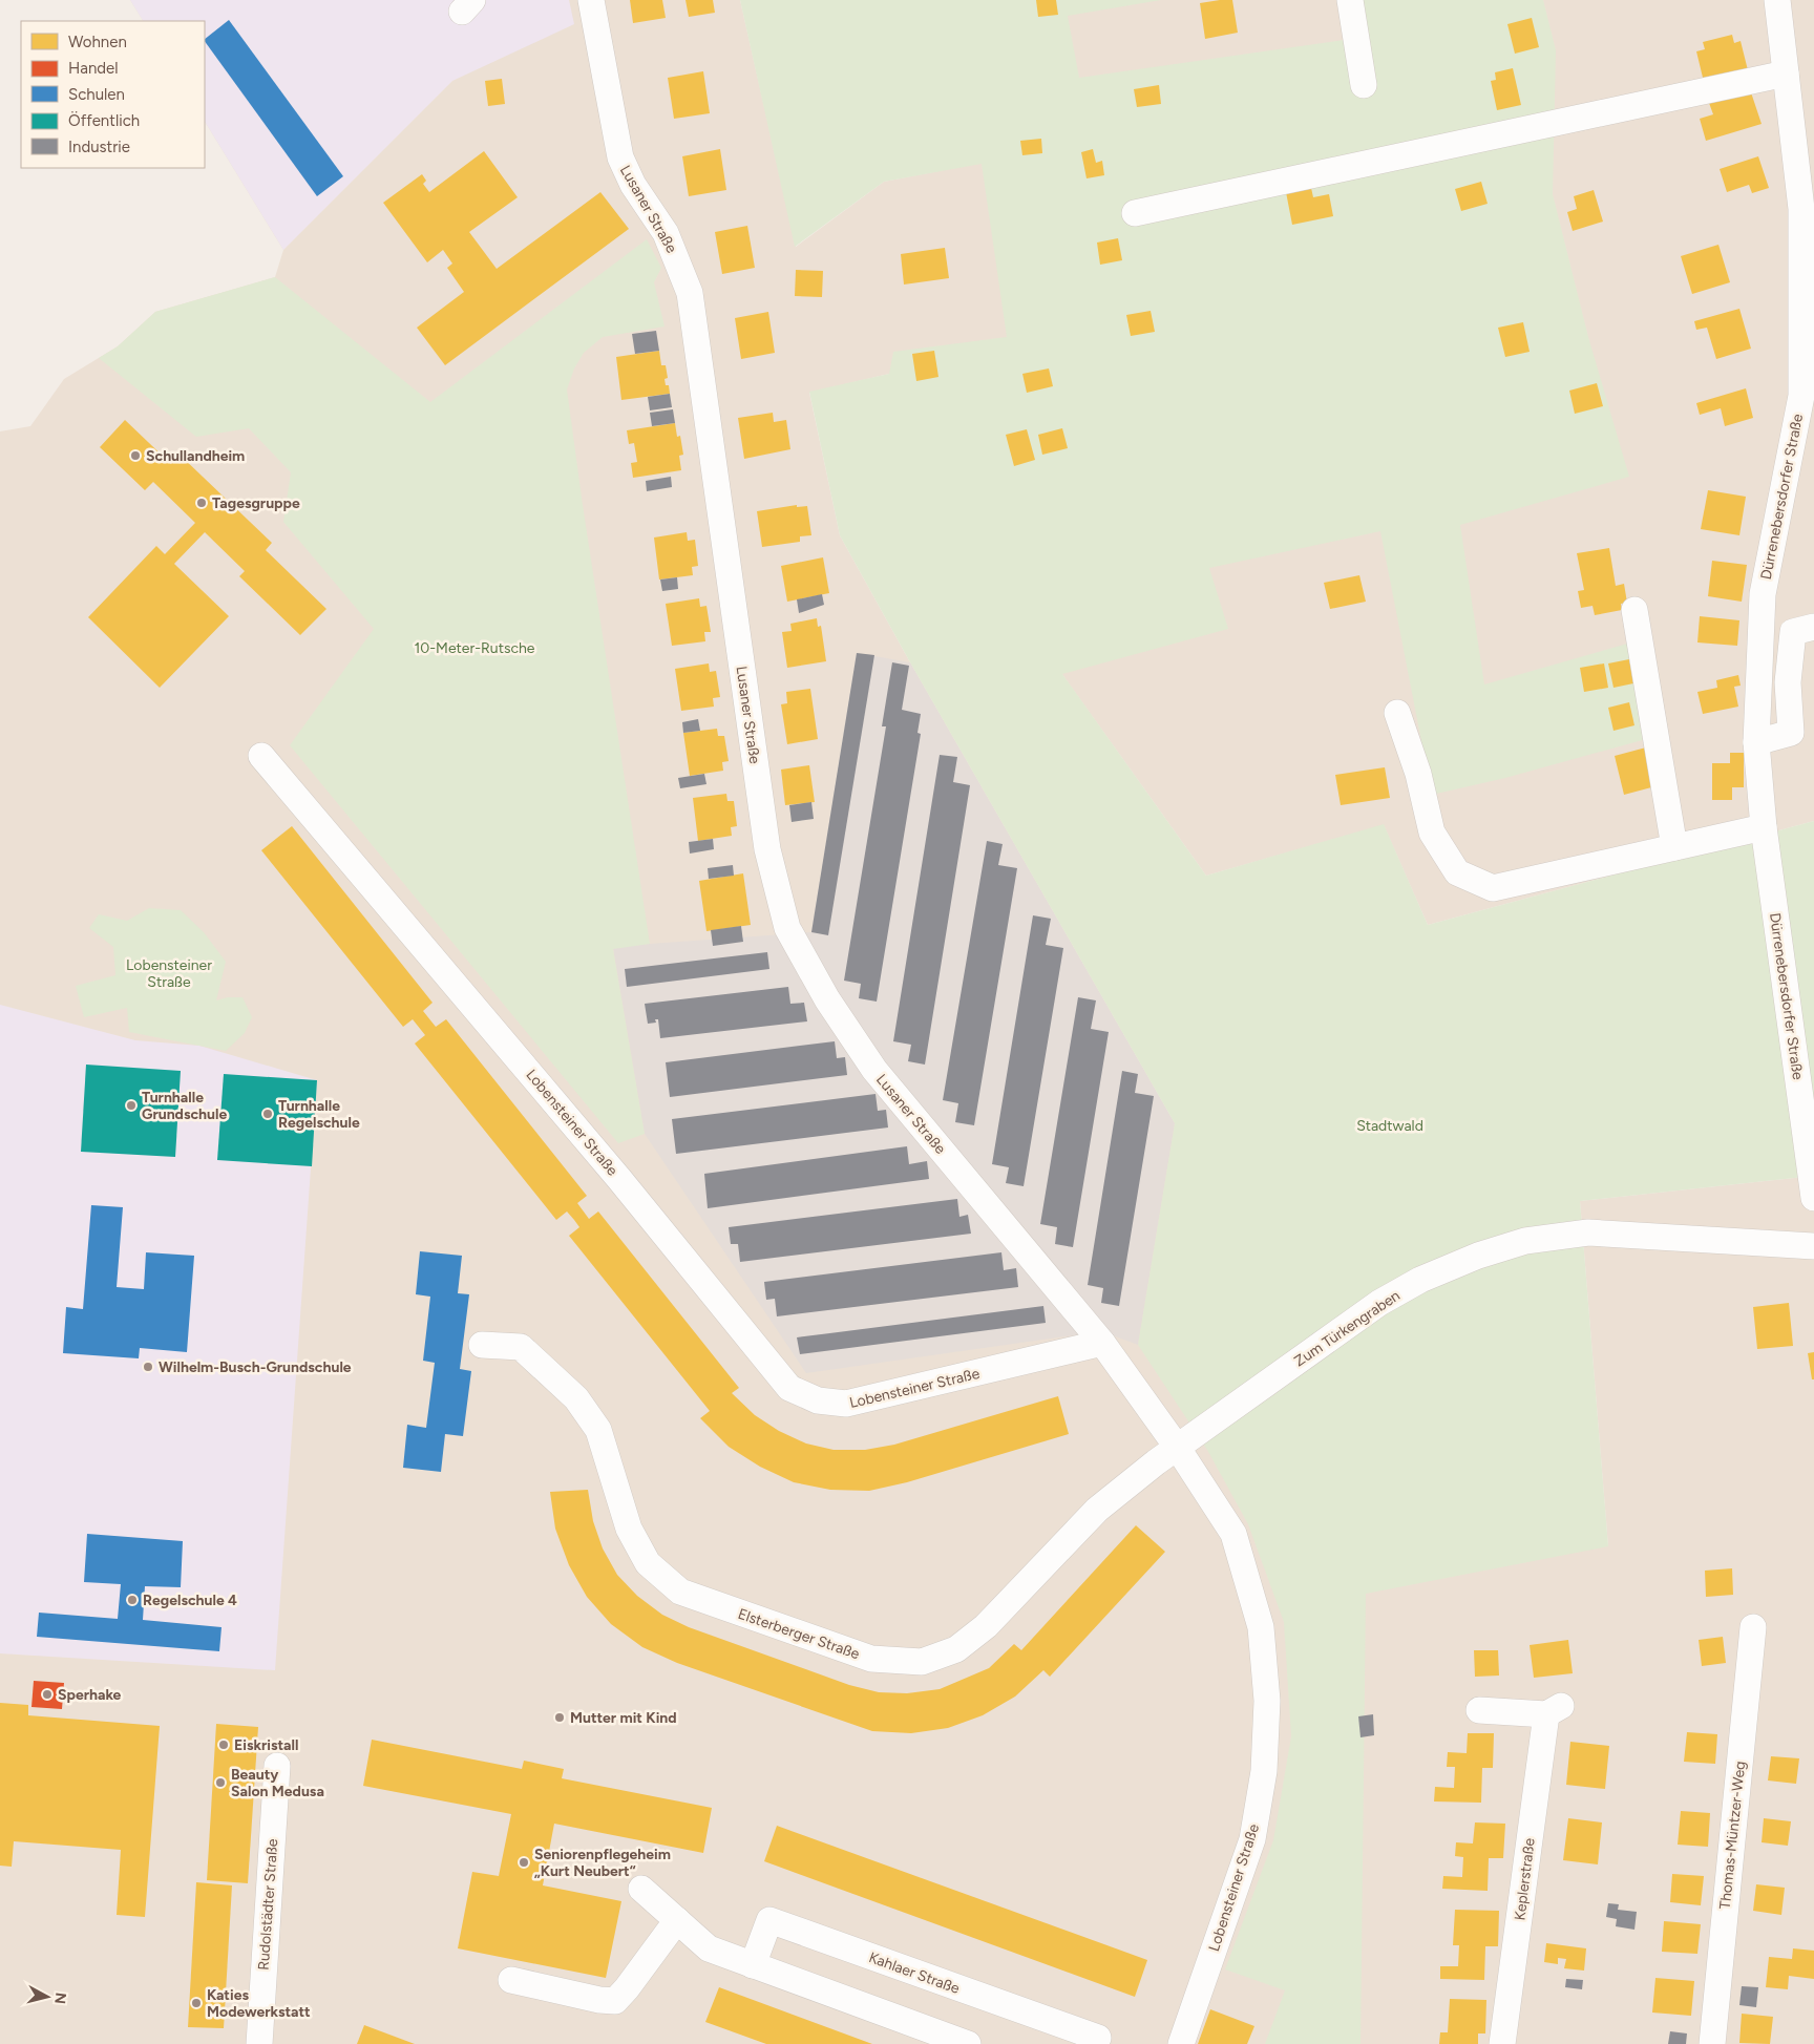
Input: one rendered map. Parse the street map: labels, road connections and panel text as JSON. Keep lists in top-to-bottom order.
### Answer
{
  "streets": {
    "street": [
      "Lusaner Straße",
      "Dürrenebersdorfer Straße",
      "Lobensteiner Straße",
      "Zum Türkengraben",
      "Elsterberger Straße",
      "Thomas-Müntzer-Weg",
      "Keplerstraße",
      "Rudolstädter Straße",
      "Kahlaer Straße"
    ]
  },
  "crossings": [
    ["Lusaner Straße", "Lobensteiner Straße"],
    ["Lobensteiner Straße", "Zum Türkengraben"],
    ["Lobensteiner Straße", "Elsterberger Straße"],
    ["Zum Türkengraben", "Elsterberger Straße"]
  ],
  "parks": ["10-Meter-Rutsche", "Lobensteiner Straße", "Stadtwald"],
  "places": [
    "Schullandheim",
    "Tagesgruppe",
    "Turnhalle Grundschule",
    "Turnhalle Regelschule",
    "Wilhelm-Busch-Grundschule",
    "Regelschule 4",
    "Sperhake",
    "Mutter mit Kind",
    "Eiskristall",
    "Beauty Salon Medusa",
    "Seniorenpflegeheim „Kurt Neubert“",
    "Katies Modewerkstatt"
  ],
  "legend": [
    "Wohnen",
    "Handel",
    "Schulen",
    "Öffentlich",
    "Industrie"
  ],
  "north": "right"
}
